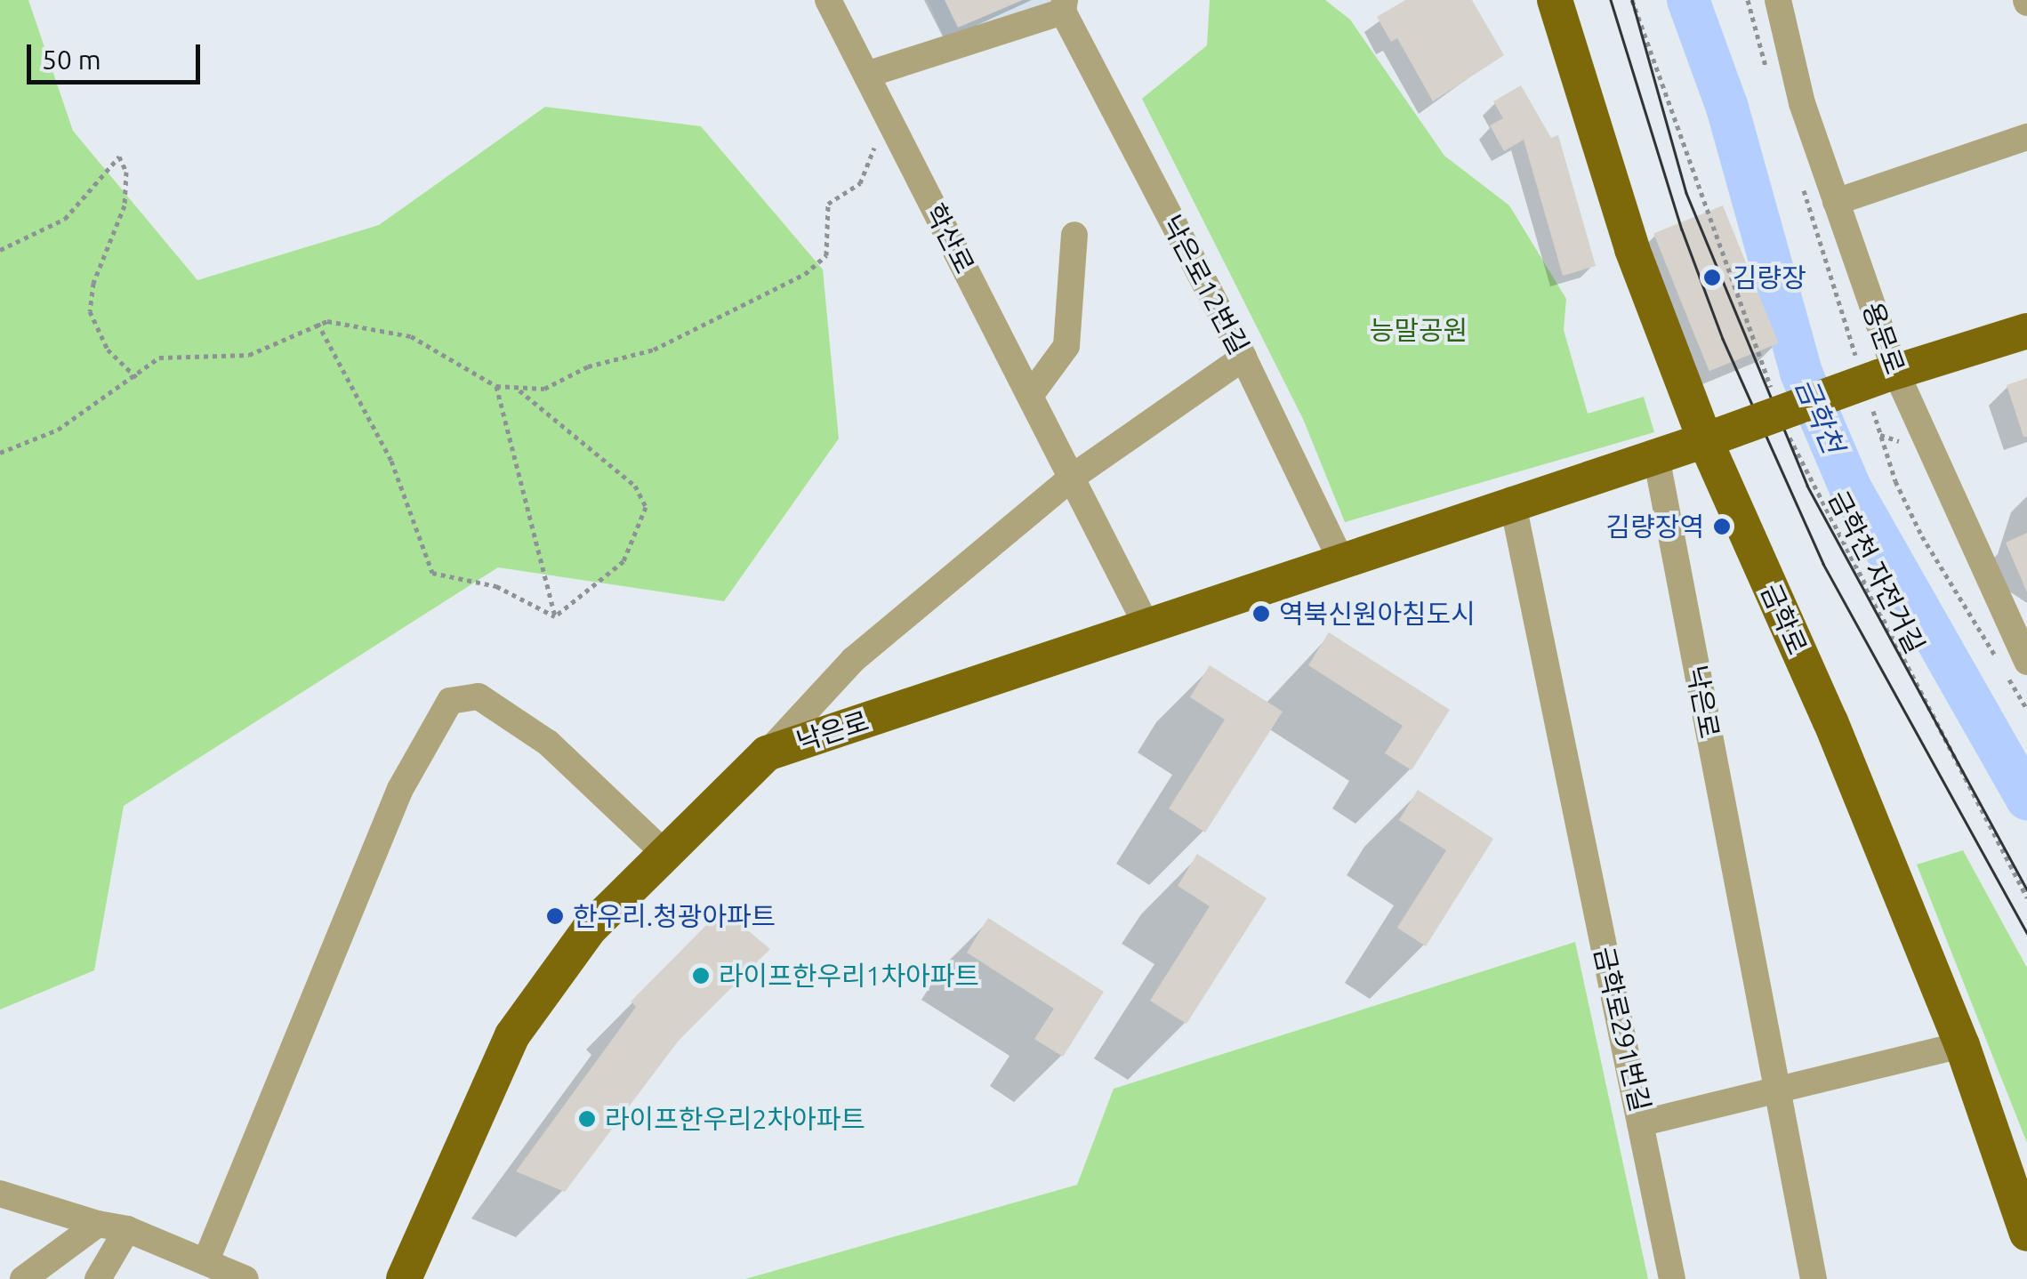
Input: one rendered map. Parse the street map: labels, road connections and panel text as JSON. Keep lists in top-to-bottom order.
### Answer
{
  "streets": {
    "main road": ["금학로", "낙은로"],
    "street": [
      "학산로",
      "낙은로12번길",
      "용문로",
      "금학로291번길"
    ],
    "path": ["금학천 자전거길"]
  },
  "crossings": [
    ["학산로", "낙은로"],
    ["낙은로12번길", "낙은로"],
    ["용문로", "낙은로"],
    ["금학로", "낙은로"],
    ["금학로", "금학로291번길"],
    ["낙은로", "금학로291번길"]
  ],
  "water": ["금학천"],
  "parks": ["능말공원"],
  "places": [
    "김량장",
    "김량장역",
    "역북신원아침도시",
    "한우리.청광아파트",
    "라이프한우리1차아파트",
    "라이프한우리2차아파트"
  ],
  "scale_bar": "50 m"
}
